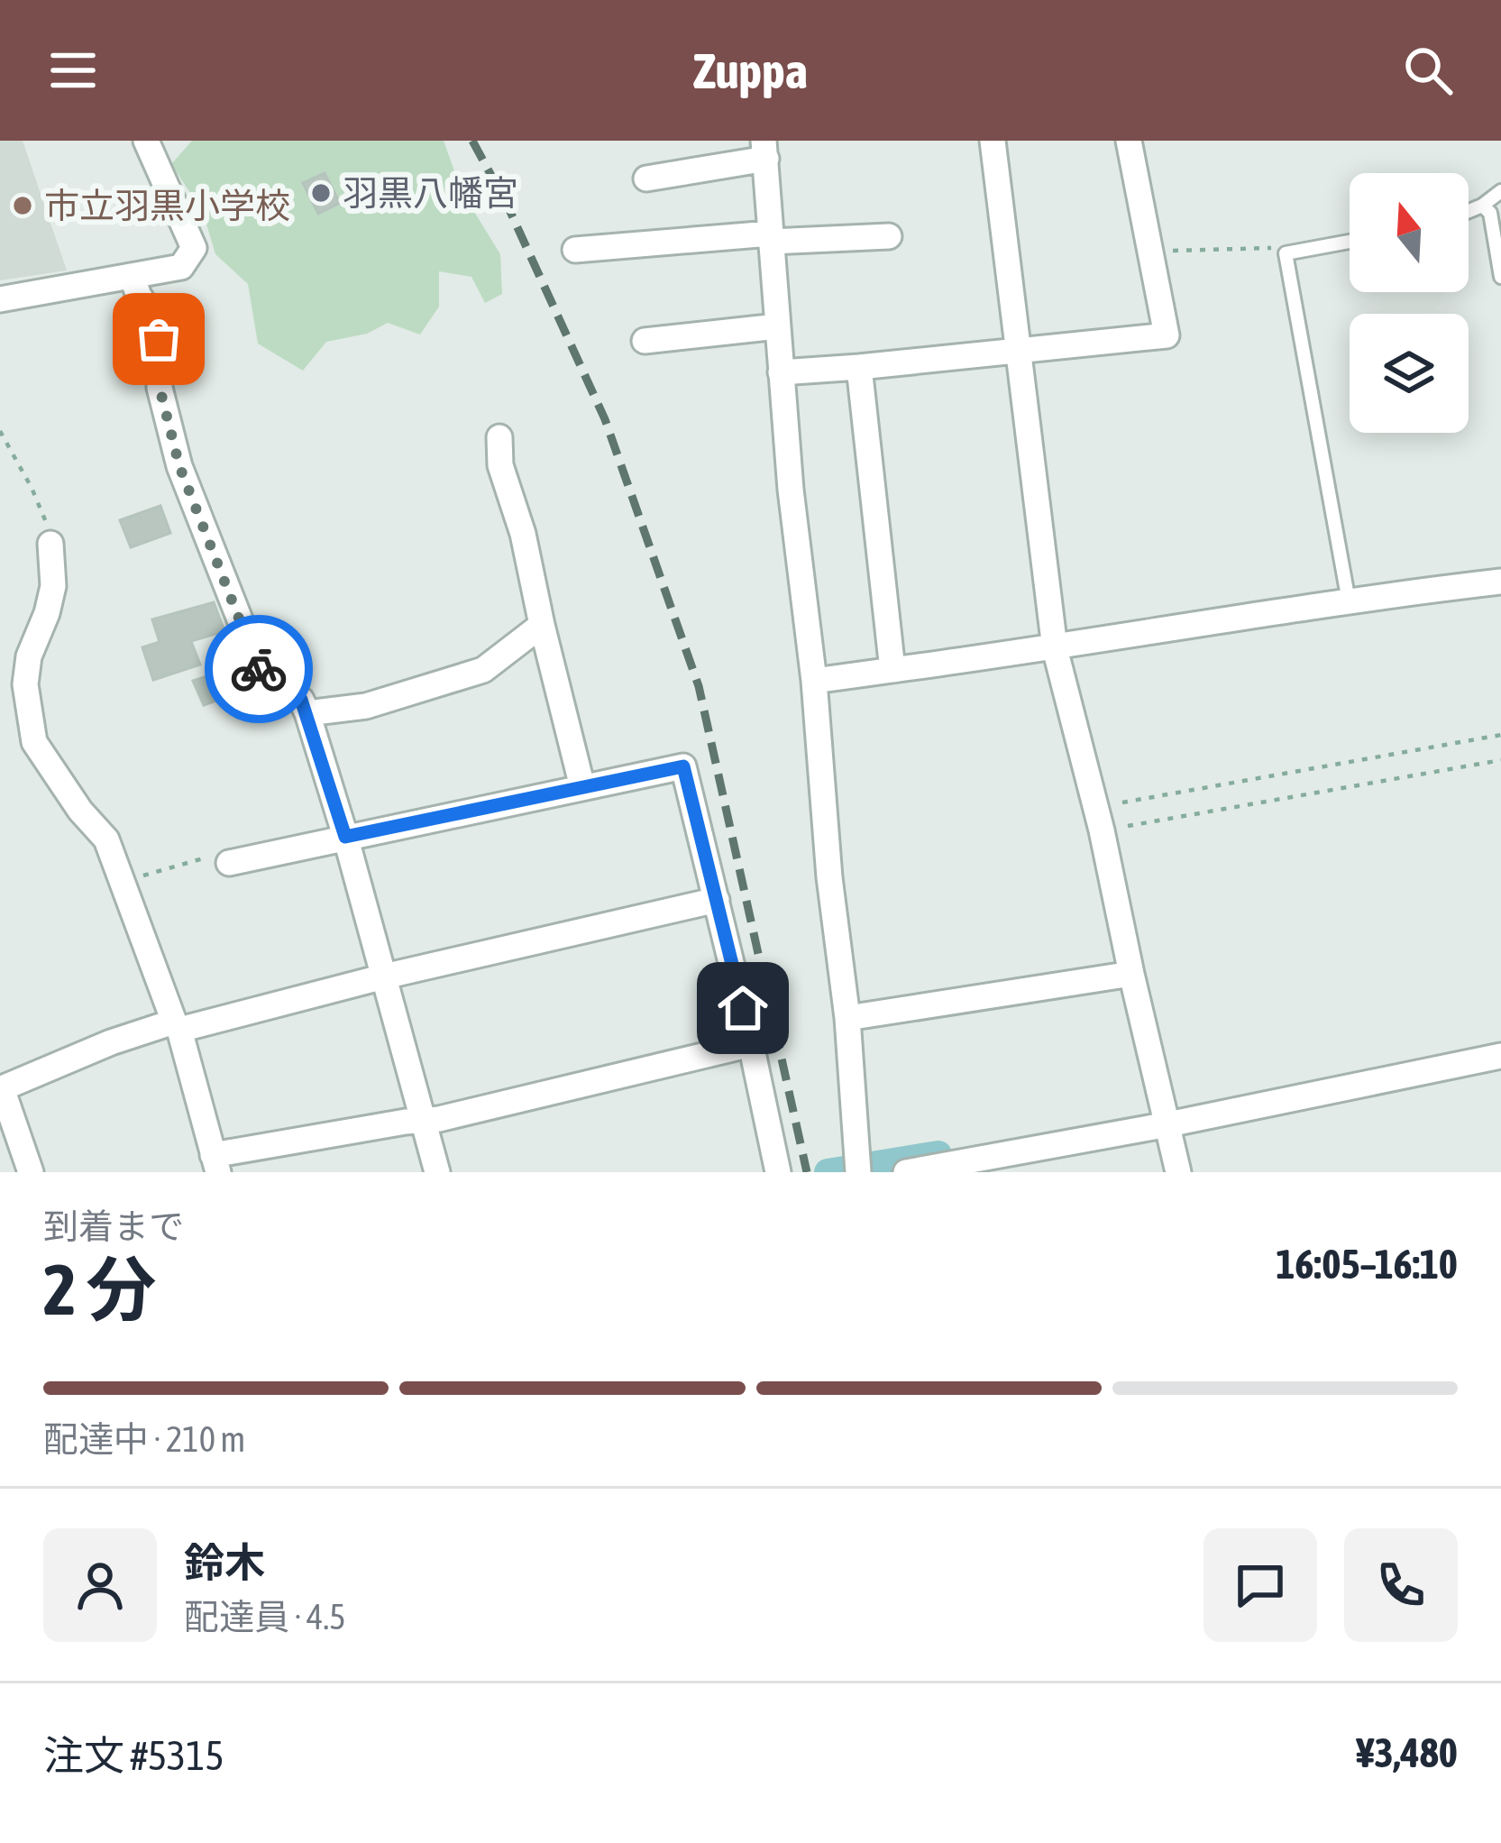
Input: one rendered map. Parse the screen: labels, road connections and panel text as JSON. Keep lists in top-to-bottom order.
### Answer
{
  "places": ["羽黒八幡宮", "市立羽黒小学校"],
  "north": "top",
  "page": {
    "header": "Zuppa",
    "heading": ["2 分", "到着まで", "16:05–16:10"],
    "panel": [
      "鈴木",
      "配達員 · 4.5",
      "注文 #5315",
      "¥3,480"
    ],
    "bar": "配達中 · 210 m"
  }
}
